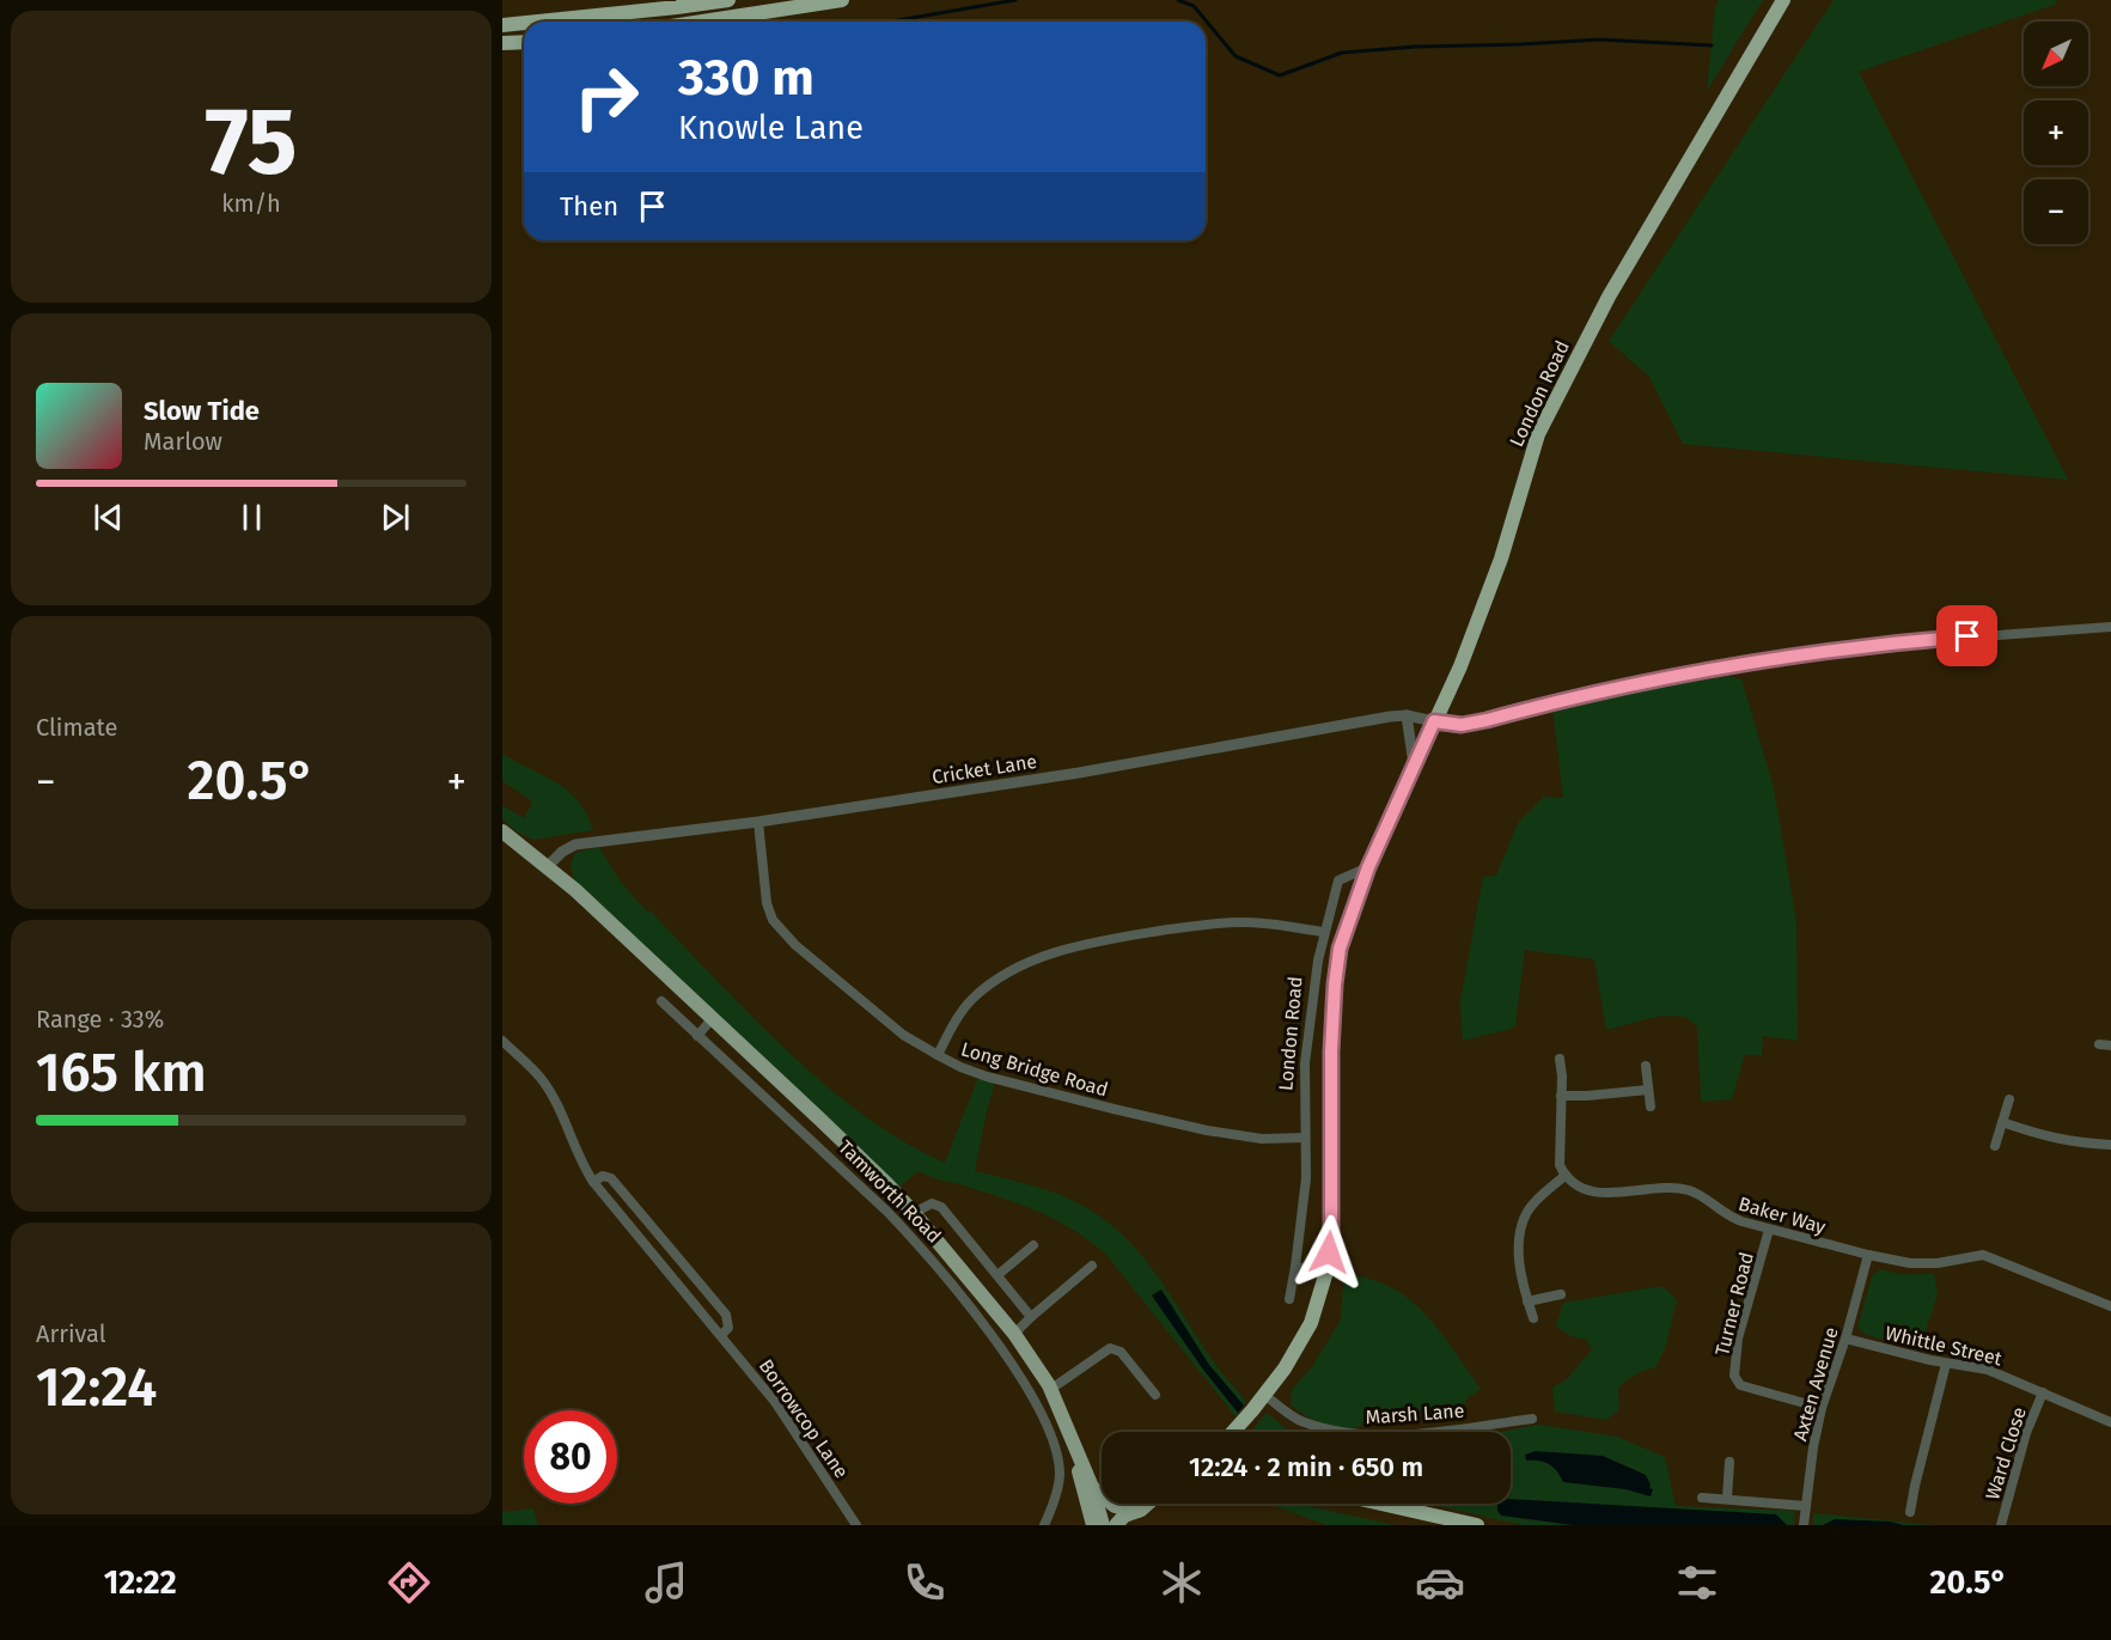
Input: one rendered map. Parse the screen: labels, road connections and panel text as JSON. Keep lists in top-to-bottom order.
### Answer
{
  "streets": {
    "highway": ["London Road"],
    "main road": ["Tamworth Road"],
    "street": [
      "Cricket Lane",
      "Long Bridge Road",
      "Baker Way",
      "Turner Road",
      "Whittle Street",
      "Axten Avenue",
      "Marsh Lane",
      "Borrowcop Lane",
      "Ward Close"
    ]
  },
  "crossings": [
    ["London Road", "Cricket Lane"],
    ["London Road", "Long Bridge Road"],
    ["London Road", "Marsh Lane"],
    ["Cricket Lane", "Long Bridge Road"],
    ["Cricket Lane", "Tamworth Road"],
    ["Baker Way", "Turner Road"],
    ["Baker Way", "Axten Avenue"],
    ["Turner Road", "Axten Avenue"],
    ["Whittle Street", "Axten Avenue"],
    ["Whittle Street", "Ward Close"]
  ],
  "north": "bottom left",
  "page": {
    "tile": [
      ["75", "km/h"],
      "Climate",
      ["Range · 33%", "165 km"],
      ["Arrival", "12:24"]
    ],
    "map_buttons": ["+", "−"],
    "turn": ["330 m", "Knowle Lane"],
    "then": "Then",
    "song": ["Slow Tide", "Marlow"],
    "heat": ["−", "20.5°", "+"],
    "limit": "80",
    "trip": "12:24 · 2 min · 650 m",
    "tabs": ["12:22", "20.5°"]
  }
}
